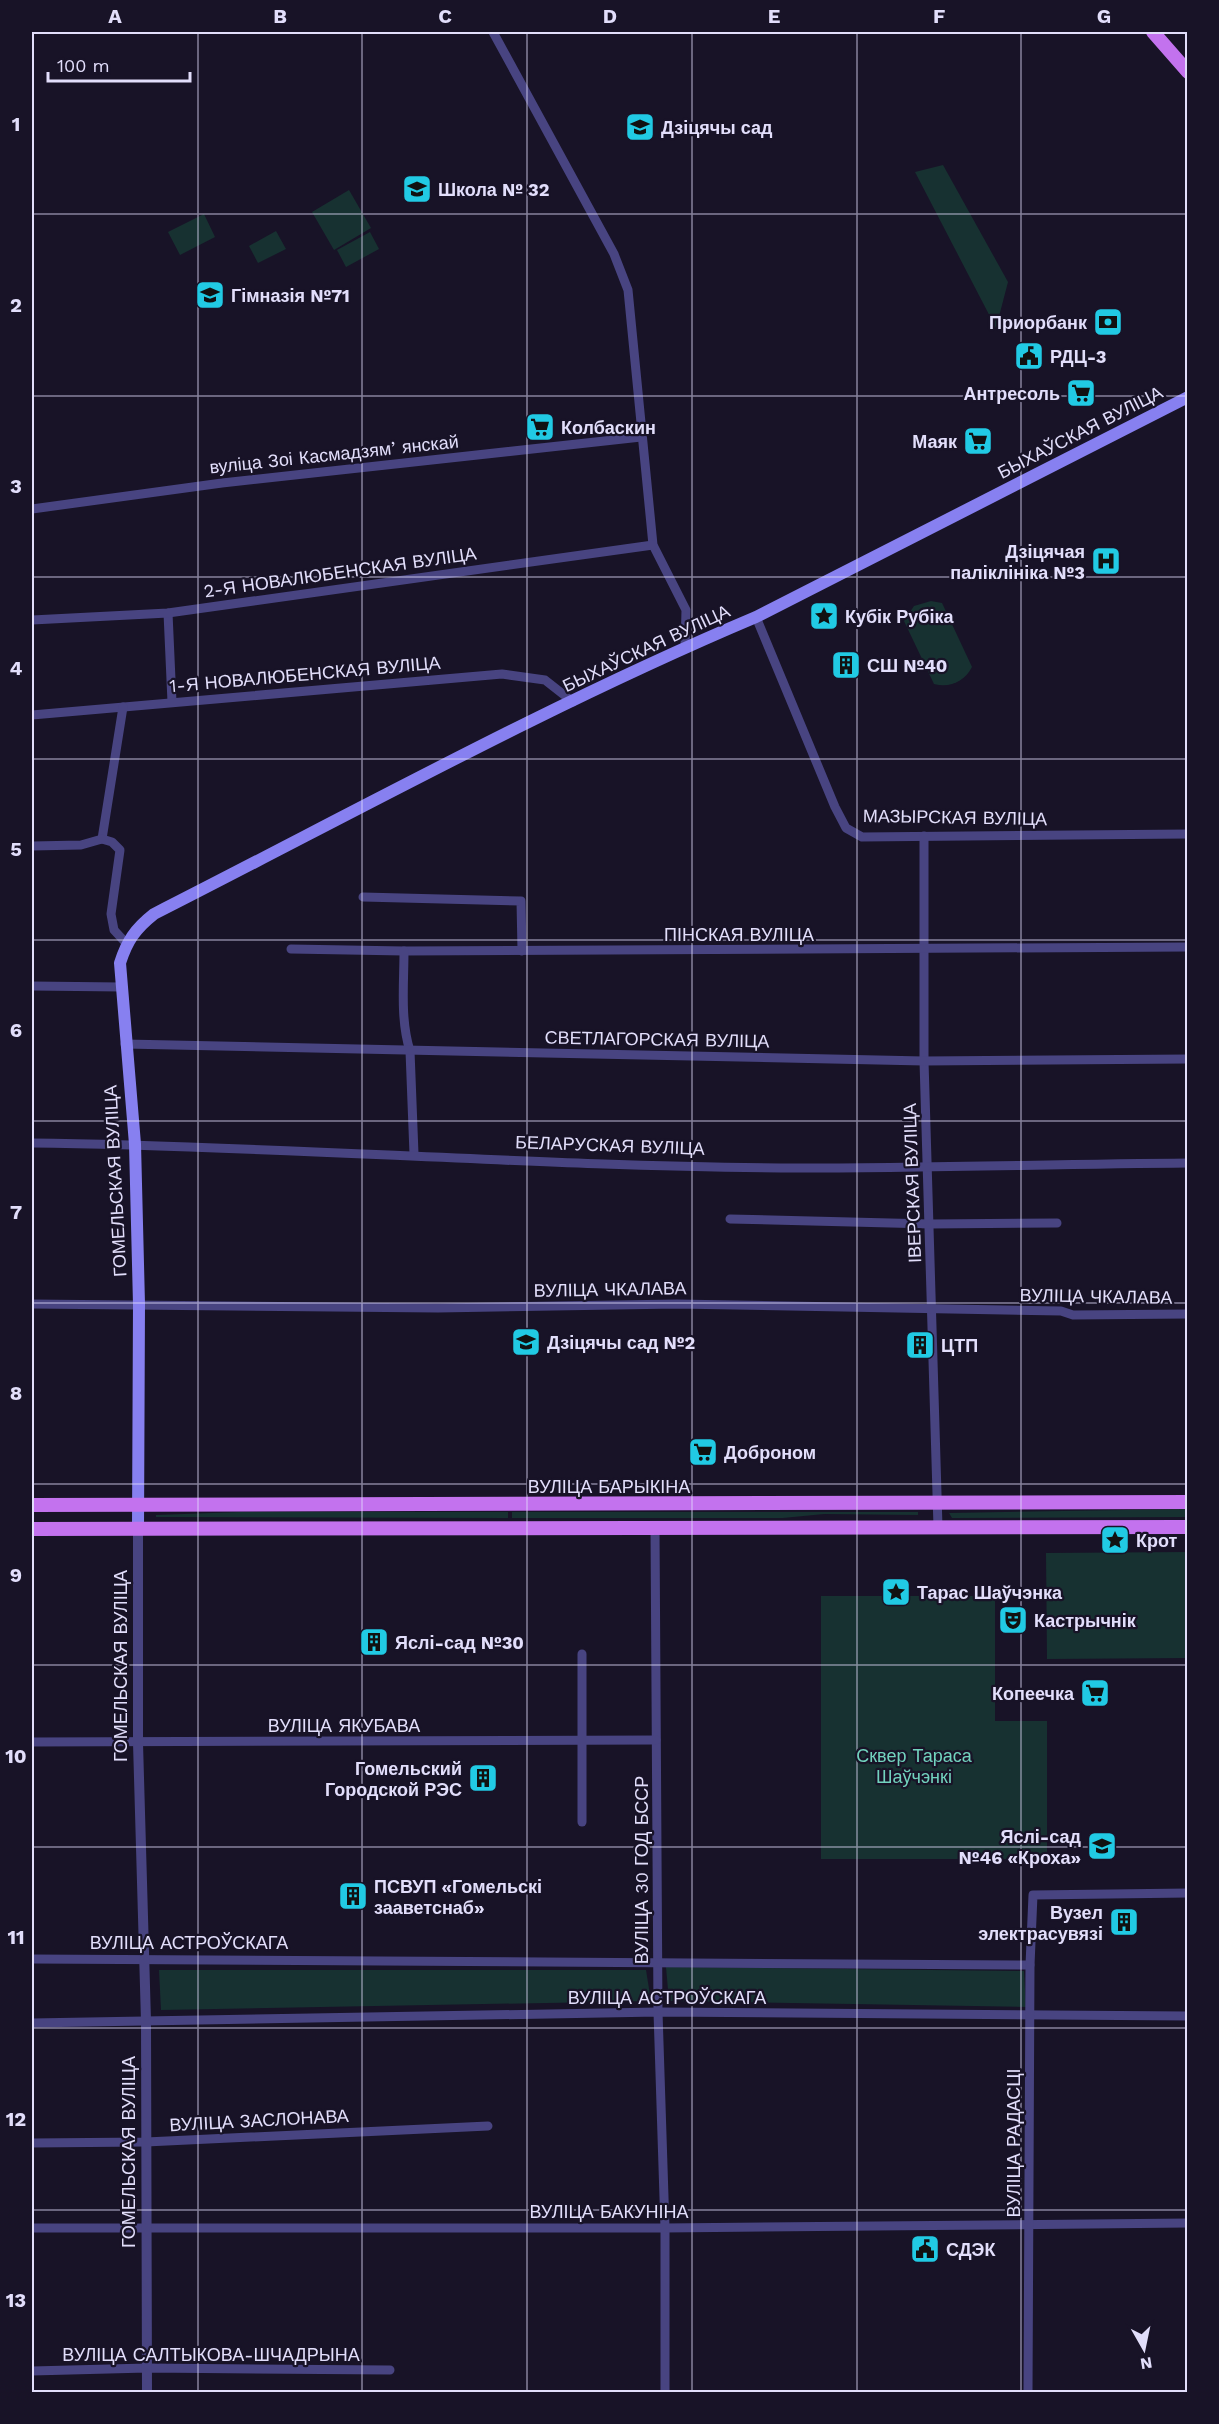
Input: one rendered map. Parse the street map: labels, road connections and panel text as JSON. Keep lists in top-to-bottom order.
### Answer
{
  "streets": {
    "main road": ["БЫХАЎСКАЯ ВУЛІЦА", "ГОМЕЛЬСКАЯ ВУЛІЦА", "ВУЛІЦА БАРЫКІНА"],
    "street": [
      "вуліца Зоі Касмадзямʼянскай",
      "2-Я НОВАЛЮБЕНСКАЯ ВУЛІЦА",
      "1-Я НОВАЛЮБЕНСКАЯ ВУЛІЦА",
      "МАЗЫРСКАЯ ВУЛІЦА",
      "ПІНСКАЯ ВУЛІЦА",
      "СВЕТЛАГОРСКАЯ ВУЛІЦА",
      "БЕЛАРУСКАЯ ВУЛІЦА",
      "ІВЕРСКАЯ ВУЛІЦА",
      "ВУЛІЦА ЧКАЛАВА",
      "ВУЛІЦА ЯКУБАВА",
      "ВУЛІЦА 30 ГОД БССР",
      "ВУЛІЦА АСТРОЎСКАГА",
      "ВУЛІЦА ЗАСЛОНАВА",
      "ВУЛІЦА РАДАСЦІ",
      "ВУЛІЦА БАКУНІНА",
      "ВУЛІЦА САЛТЫКОВА-ШЧАДРЫНА"
    ]
  },
  "crossings": [
    ["БЫХАЎСКАЯ ВУЛІЦА", "1-Я НОВАЛЮБЕНСКАЯ ВУЛІЦА"],
    ["БЫХАЎСКАЯ ВУЛІЦА", "МАЗЫРСКАЯ ВУЛІЦА"],
    ["БЫХАЎСКАЯ ВУЛІЦА", "ГОМЕЛЬСКАЯ ВУЛІЦА"],
    ["МАЗЫРСКАЯ ВУЛІЦА", "ІВЕРСКАЯ ВУЛІЦА"],
    ["ПІНСКАЯ ВУЛІЦА", "ІВЕРСКАЯ ВУЛІЦА"],
    ["СВЕТЛАГОРСКАЯ ВУЛІЦА", "ГОМЕЛЬСКАЯ ВУЛІЦА"],
    ["СВЕТЛАГОРСКАЯ ВУЛІЦА", "ІВЕРСКАЯ ВУЛІЦА"],
    ["БЕЛАРУСКАЯ ВУЛІЦА", "ГОМЕЛЬСКАЯ ВУЛІЦА"],
    ["БЕЛАРУСКАЯ ВУЛІЦА", "ІВЕРСКАЯ ВУЛІЦА"],
    ["ГОМЕЛЬСКАЯ ВУЛІЦА", "ВУЛІЦА ЧКАЛАВА"],
    ["ГОМЕЛЬСКАЯ ВУЛІЦА", "ВУЛІЦА БАРЫКІНА"],
    ["ГОМЕЛЬСКАЯ ВУЛІЦА", "ВУЛІЦА ЯКУБАВА"],
    ["ГОМЕЛЬСКАЯ ВУЛІЦА", "ВУЛІЦА АСТРОЎСКАГА"],
    ["ГОМЕЛЬСКАЯ ВУЛІЦА", "ВУЛІЦА ЗАСЛОНАВА"],
    ["ГОМЕЛЬСКАЯ ВУЛІЦА", "ВУЛІЦА БАКУНІНА"],
    ["ГОМЕЛЬСКАЯ ВУЛІЦА", "ВУЛІЦА САЛТЫКОВА-ШЧАДРЫНА"],
    ["ІВЕРСКАЯ ВУЛІЦА", "ВУЛІЦА ЧКАЛАВА"],
    ["ІВЕРСКАЯ ВУЛІЦА", "ВУЛІЦА БАРЫКІНА"],
    ["ВУЛІЦА ЯКУБАВА", "ВУЛІЦА 30 ГОД БССР"],
    ["ВУЛІЦА 30 ГОД БССР", "ВУЛІЦА АСТРОЎСКАГА"],
    ["ВУЛІЦА 30 ГОД БССР", "ВУЛІЦА БАКУНІНА"],
    ["ВУЛІЦА АСТРОЎСКАГА", "ВУЛІЦА РАДАСЦІ"],
    ["ВУЛІЦА РАДАСЦІ", "ВУЛІЦА БАКУНІНА"]
  ],
  "parks": ["Сквер Тараса Шаўчэнкі"],
  "places": {
    "school or university": [
      "Дзіцячы сад",
      "Школа № 32",
      "Гімназія №71",
      "Дзіцячы сад №2",
      "Яслі-сад №46 «Кроха»"
    ],
    "bank": ["Приорбанк"],
    "public building": ["РДЦ-3", "СДЭК"],
    "supermarket": [
      "Антресоль",
      "Колбаскин",
      "Маяк",
      "Доброном",
      "Копеечка"
    ],
    "hospital": ["Дзіцячая паліклініка №3"],
    "place": ["Кубік Рубіка", "Крот", "Тарас Шаўчэнка"],
    "building": [
      "СШ №40",
      "ЦТП",
      "Яслі-сад №30",
      "Гомельский Городской РЭС",
      "ПСВУП «Гомельскі зааветснаб»",
      "Вузел электрасувязі"
    ],
    "theatre": ["Кастрычнік"]
  },
  "scale_bar": "100 m",
  "north": "bottom",
  "grid": {
    "columns": [
      "A",
      "B",
      "C",
      "D",
      "E",
      "F",
      "G"
    ],
    "rows": [
      "1",
      "2",
      "3",
      "4",
      "5",
      "6",
      "7",
      "8",
      "9",
      "10",
      "11",
      "12",
      "13"
    ]
  }
}
